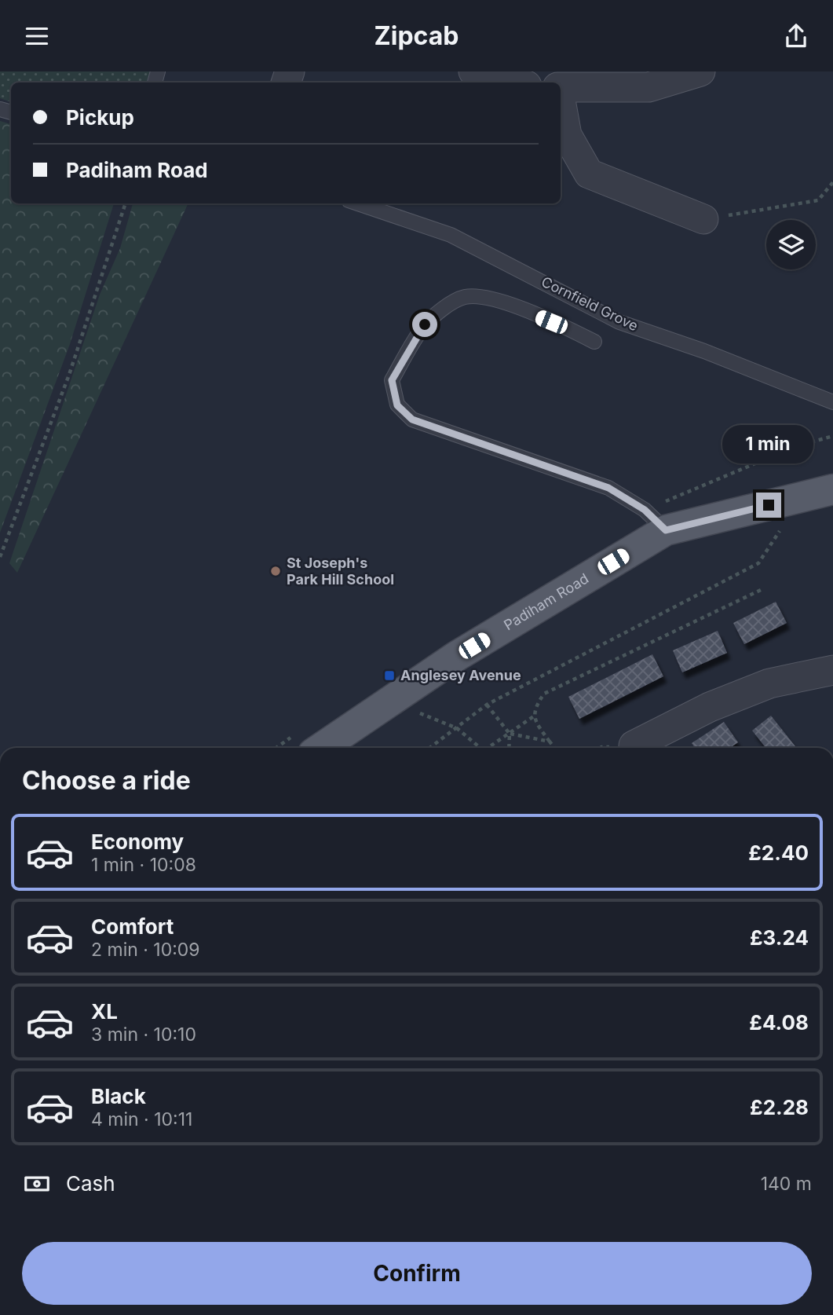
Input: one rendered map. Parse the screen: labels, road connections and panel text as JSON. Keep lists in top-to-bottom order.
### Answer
{
  "streets": {
    "main road": ["Padiham Road"],
    "lane": ["Cornfield Grove"]
  },
  "places": {
    "other": ["St Joseph's Park Hill School"],
    "transit": ["Anglesey Avenue"]
  },
  "page": {
    "header": "Zipcab",
    "banner": ["Pickup", "Padiham Road"],
    "bubble": "1 min",
    "heading": "Choose a ride",
    "list": [
      {
        "name": "Economy",
        "note": "1 min · 10:08",
        "value": "£2.40"
      },
      {
        "name": "Comfort",
        "note": "2 min · 10:09",
        "value": "£3.24"
      },
      {
        "name": "XL",
        "note": "3 min · 10:10",
        "value": "£4.08"
      },
      {
        "name": "Black",
        "note": "4 min · 10:11",
        "value": "£2.28"
      }
    ],
    "pay": ["Cash", "140 m"],
    "buttons": "Confirm"
  }
}
